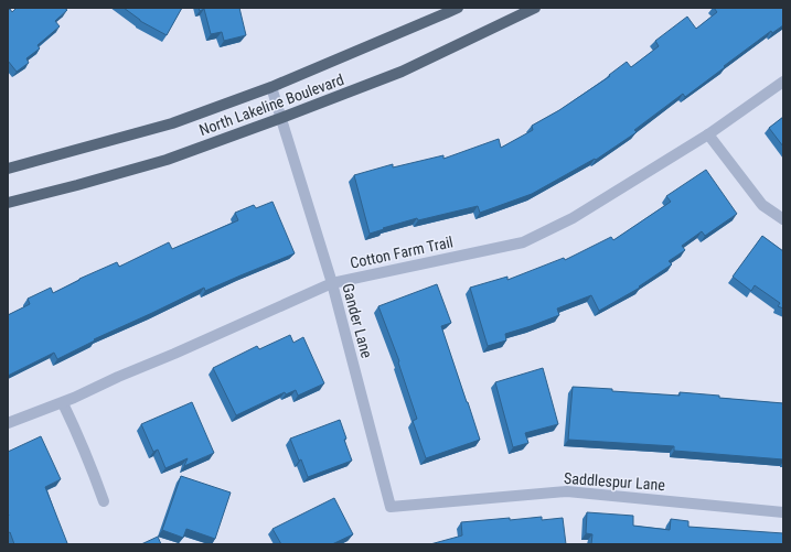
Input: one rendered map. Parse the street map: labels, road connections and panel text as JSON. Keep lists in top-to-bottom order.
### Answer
{
  "streets": {
    "main road": ["North Lakeline Boulevard"],
    "street": ["Cotton Farm Trail", "Gander Lane", "Saddlespur Lane"]
  },
  "crossings": [
    ["North Lakeline Boulevard", "Gander Lane"],
    ["Cotton Farm Trail", "Gander Lane"],
    ["Gander Lane", "Saddlespur Lane"]
  ]
}
